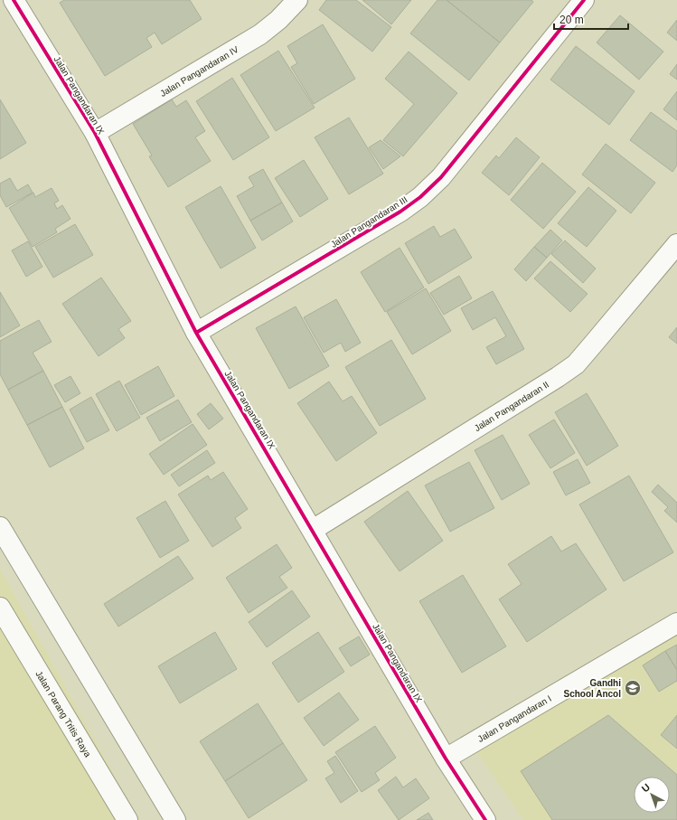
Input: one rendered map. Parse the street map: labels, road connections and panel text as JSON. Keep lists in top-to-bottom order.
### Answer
{
  "streets": {
    "street": [
      "Jalan Pangandaran IV",
      "Jalan Pangandaran IX",
      "Jalan Pangandaran III",
      "Jalan Pangandaran II",
      "Jalan Parang Tritis Raya",
      "Jalan Pangandaran I"
    ]
  },
  "crossings": [
    ["Jalan Pangandaran IV", "Jalan Pangandaran IX"],
    ["Jalan Pangandaran IX", "Jalan Pangandaran III"],
    ["Jalan Pangandaran IX", "Jalan Pangandaran II"],
    ["Jalan Pangandaran IX", "Jalan Pangandaran I"]
  ],
  "places": {
    "school or university": ["Gandhi School Ancol"]
  },
  "scale_bar": "20 m",
  "north": "top left"
}
